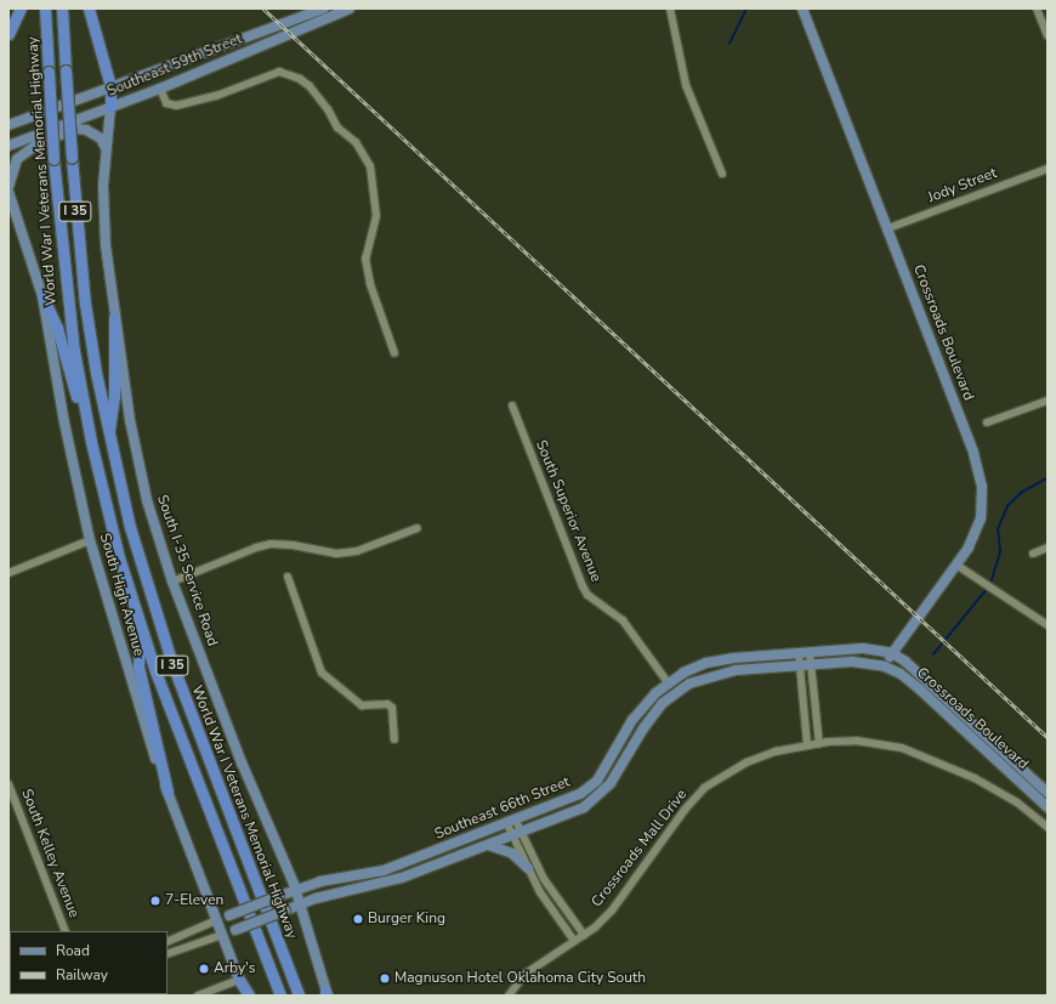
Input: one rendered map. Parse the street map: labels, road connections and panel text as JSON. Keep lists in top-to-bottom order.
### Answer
{
  "streets": {
    "highway": ["World War I Veterans Memorial Highway", "I 35"],
    "main road": [
      "Southeast 59th Street",
      "Crossroads Boulevard",
      "South I-35 Service Road",
      "South High Avenue",
      "Southeast 66th Street"
    ],
    "street": [
      "Jody Street",
      "South Superior Avenue",
      "Crossroads Mall Drive",
      "South Kelley Avenue"
    ]
  },
  "crossings": [
    ["Southeast 59th Street", "South I-35 Service Road"],
    ["Jody Street", "Crossroads Boulevard"],
    ["Crossroads Boulevard", "Southeast 66th Street"],
    ["South Superior Avenue", "Southeast 66th Street"],
    ["South I-35 Service Road", "Southeast 66th Street"],
    ["South High Avenue", "Southeast 66th Street"]
  ],
  "places": [
    "7-Eleven",
    "Burger King",
    "Arby's",
    "Magnuson Hotel Oklahoma City South"
  ],
  "legend": ["Road", "Railway"]
}
